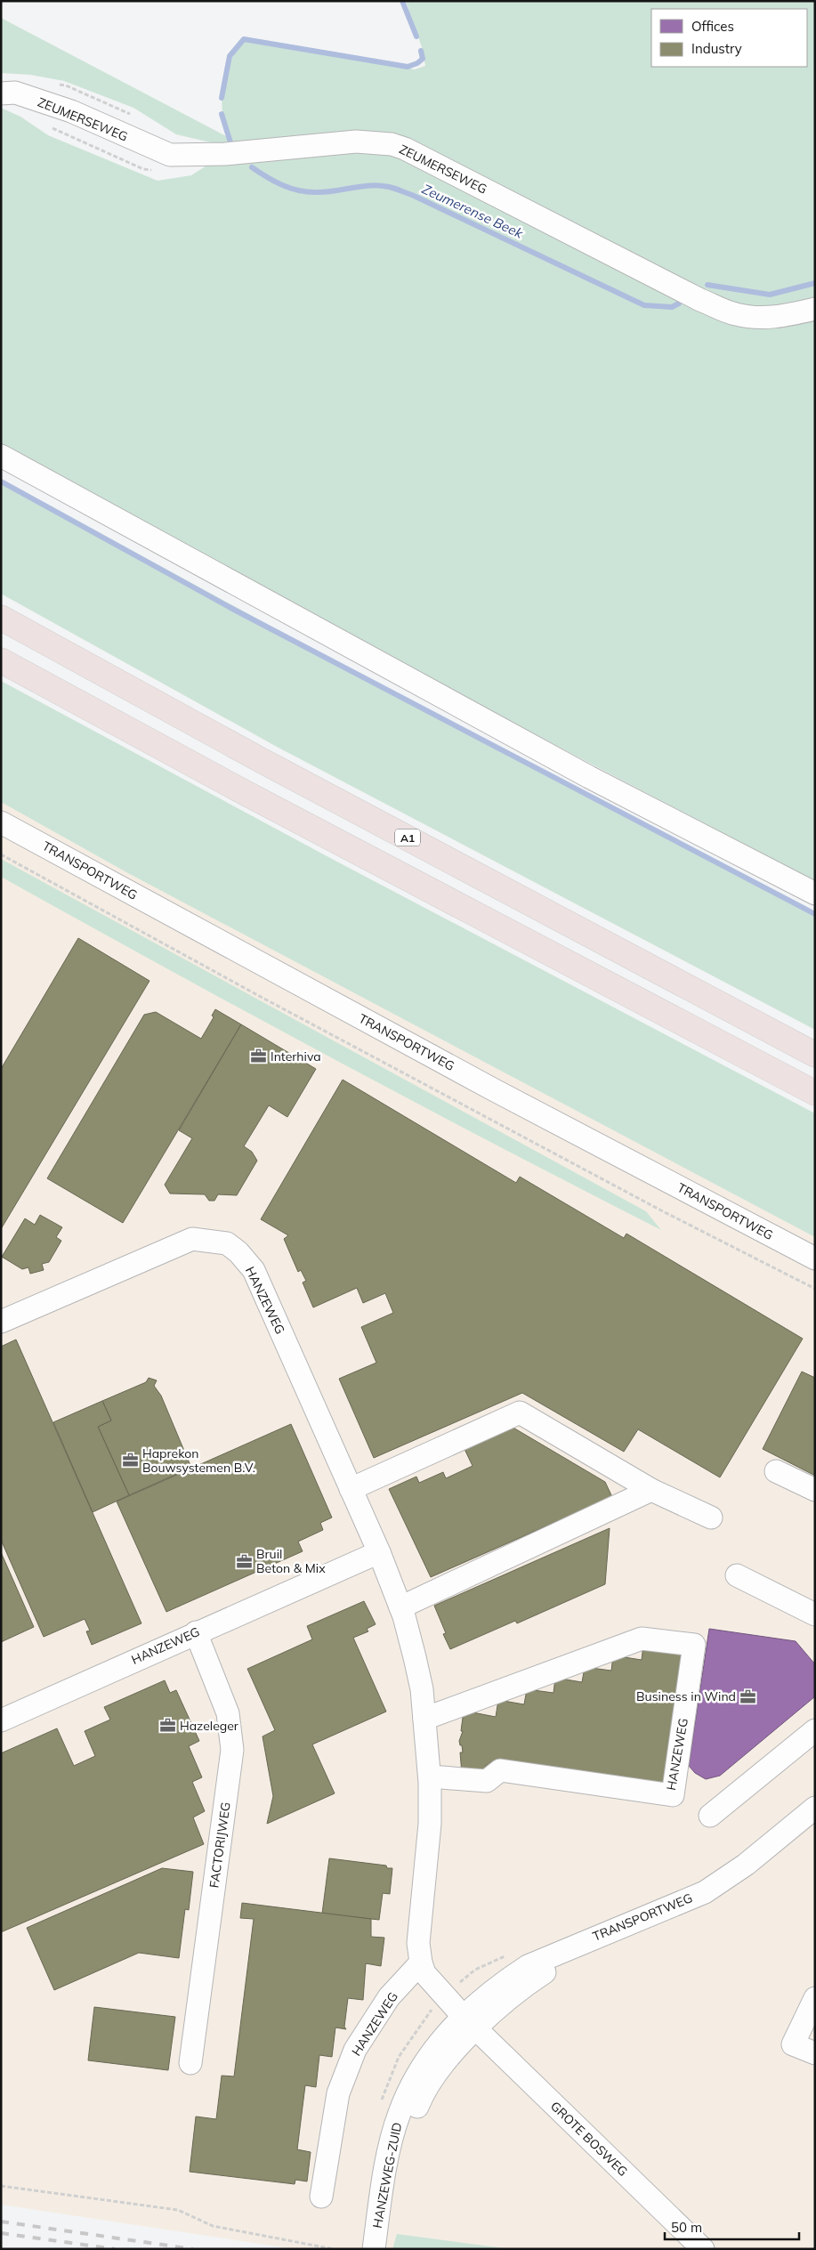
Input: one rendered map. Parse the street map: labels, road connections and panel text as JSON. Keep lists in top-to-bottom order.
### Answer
{
  "streets": {
    "highway": ["A1"],
    "street": [
      "ZEUMERSEWEG",
      "TRANSPORTWEG",
      "HANZEWEG",
      "FACTORIJWEG",
      "GROTE BOSWEG",
      "HANZEWEG-ZUID"
    ]
  },
  "crossings": [
    ["TRANSPORTWEG", "HANZEWEG"],
    ["TRANSPORTWEG", "GROTE BOSWEG"],
    ["TRANSPORTWEG", "HANZEWEG-ZUID"],
    ["HANZEWEG", "FACTORIJWEG"],
    ["HANZEWEG", "GROTE BOSWEG"],
    ["HANZEWEG", "HANZEWEG-ZUID"],
    ["GROTE BOSWEG", "HANZEWEG-ZUID"]
  ],
  "water": ["Zeumerense Beek"],
  "places": {
    "office": [
      "Interhiva",
      "Haprekon Bouwsystemen B.V.",
      "Bruil Beton & Mix",
      "Business in Wind",
      "Hazeleger"
    ]
  },
  "legend": ["Offices", "Industry"],
  "scale_bar": "50 m"
}
